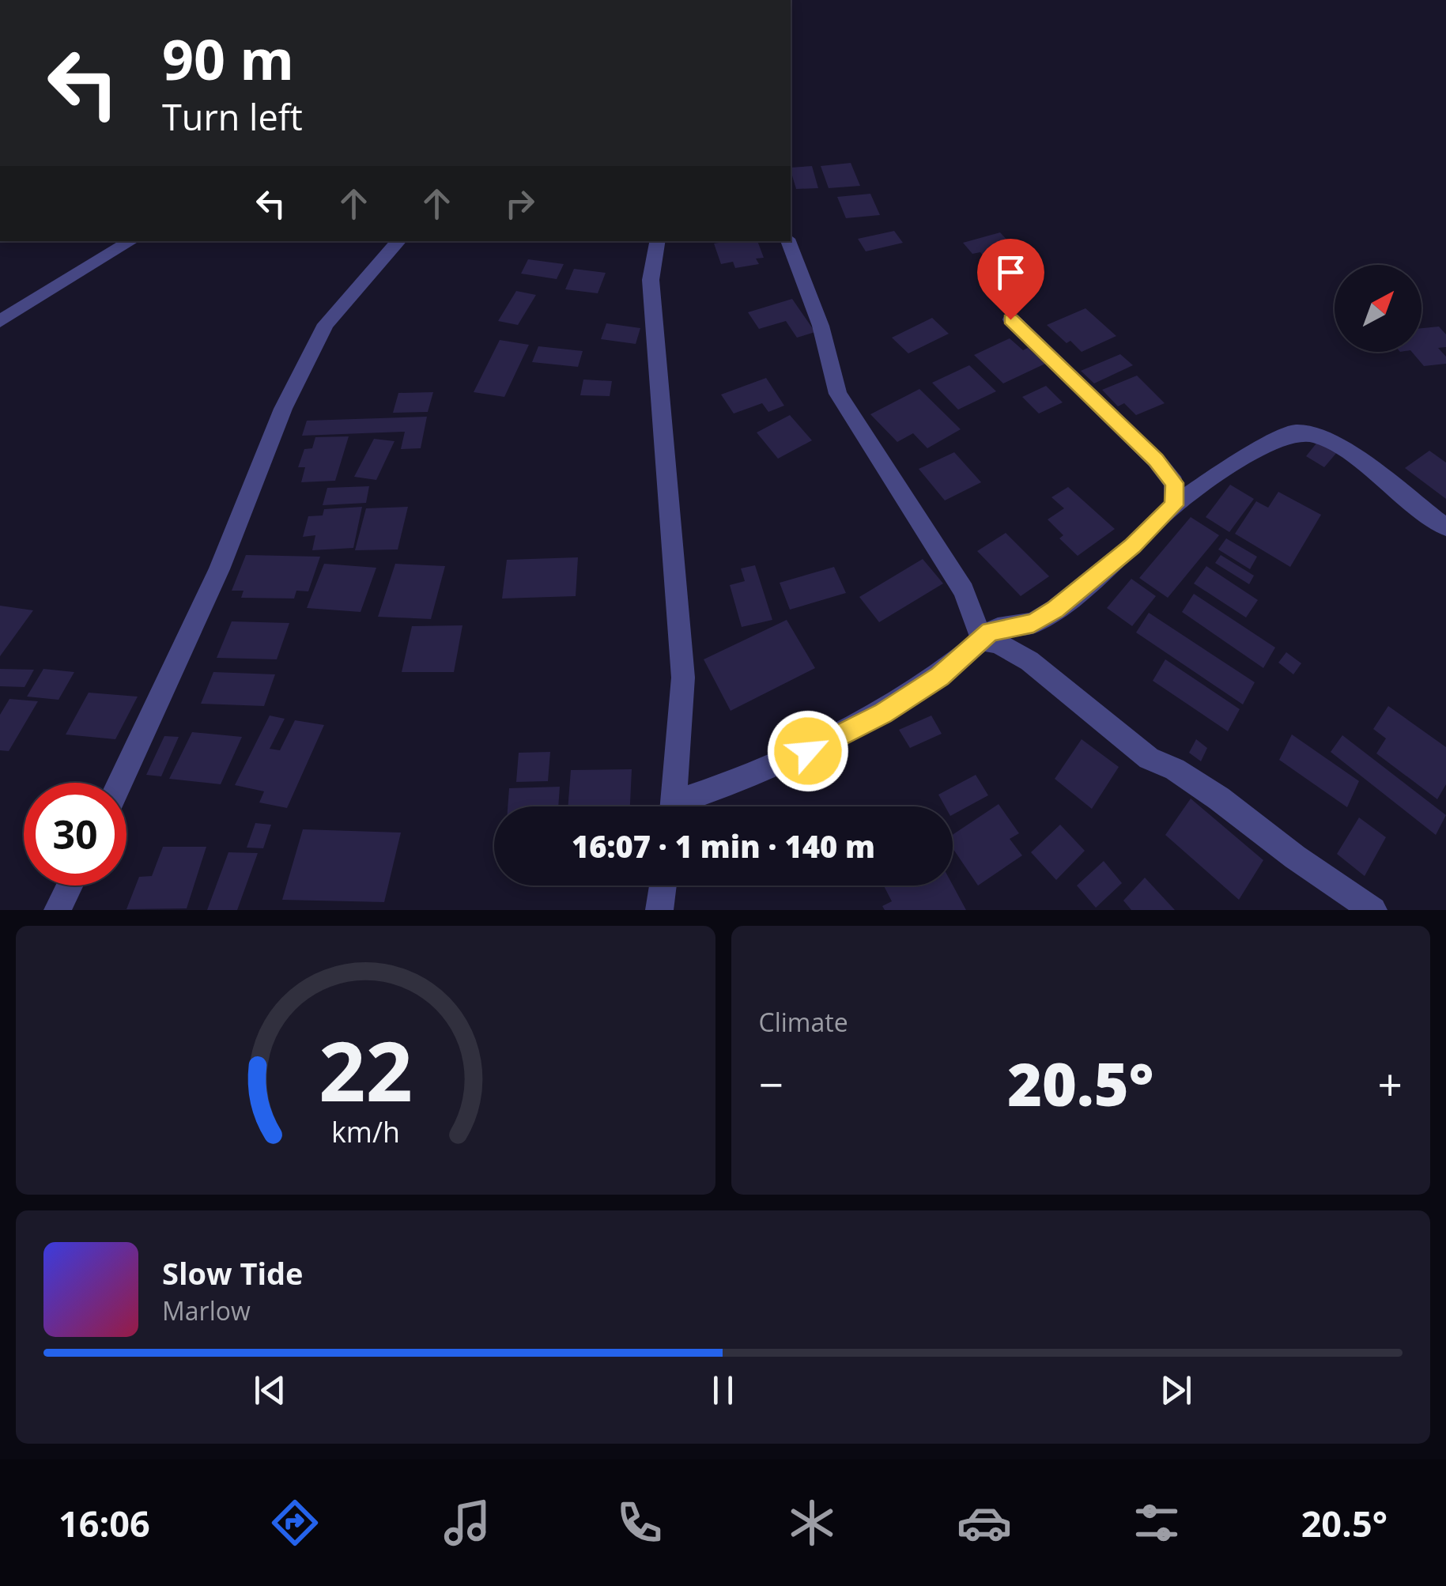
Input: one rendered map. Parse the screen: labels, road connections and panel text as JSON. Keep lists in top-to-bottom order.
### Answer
{
  "north": "top right",
  "page": {
    "turn": ["90 m", "Turn left"],
    "limit": "30",
    "trip": "16:07 · 1 min · 140 m",
    "tile": "Climate",
    "heat": ["−", "20.5°", "+"],
    "song": ["Slow Tide", "Marlow"],
    "tabs": ["16:06", "20.5°"],
    "gauge": ["22", "km/h"]
  }
}
